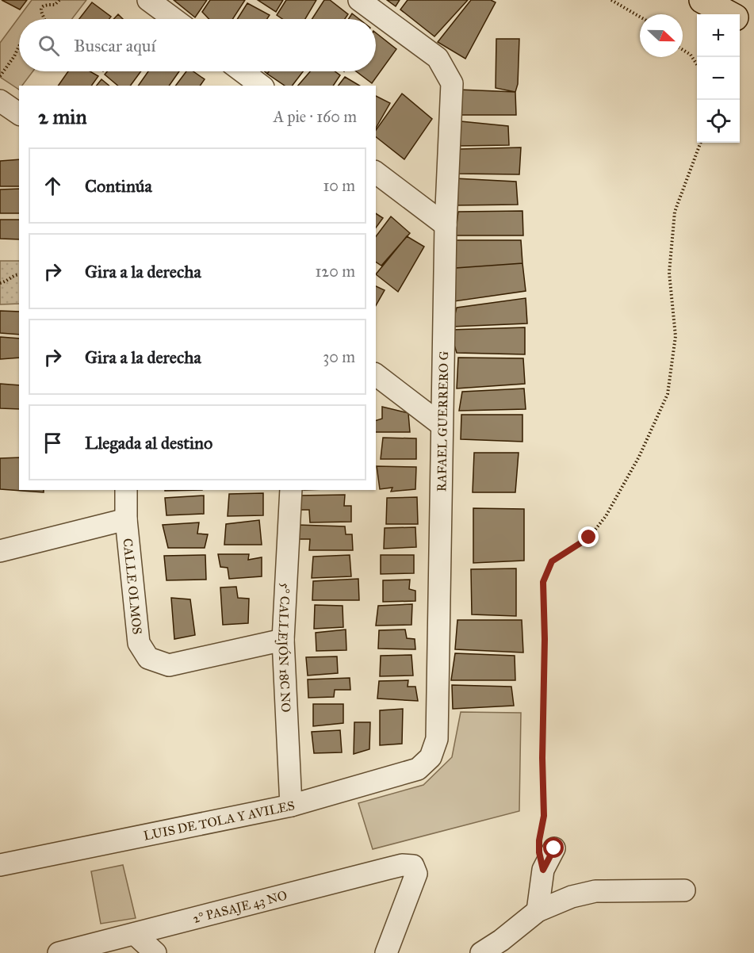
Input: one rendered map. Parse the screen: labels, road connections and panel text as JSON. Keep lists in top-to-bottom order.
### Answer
{
  "streets": {
    "street": [
      "RAFAEL GUERRERO G",
      "CALLE OLMOS",
      "5° CALLEJÓN 18C NO",
      "LUIS DE TOLA Y AVILES",
      "2° PASAJE 43 NO"
    ]
  },
  "crossings": [
    ["RAFAEL GUERRERO G", "LUIS DE TOLA Y AVILES"],
    ["CALLE OLMOS", "5° CALLEJÓN 18C NO"],
    ["5° CALLEJÓN 18C NO", "LUIS DE TOLA Y AVILES"]
  ],
  "north": "right",
  "page": {
    "map_buttons": ["+", "−"],
    "search": "Buscar aquí",
    "heading": ["2 min", "A pie · 160 m"],
    "list": [
      ["Continúa", "10 m"],
      ["Gira a la derecha", "120 m"],
      ["Gira a la derecha", "30 m"],
      "Llegada al destino"
    ]
  }
}
